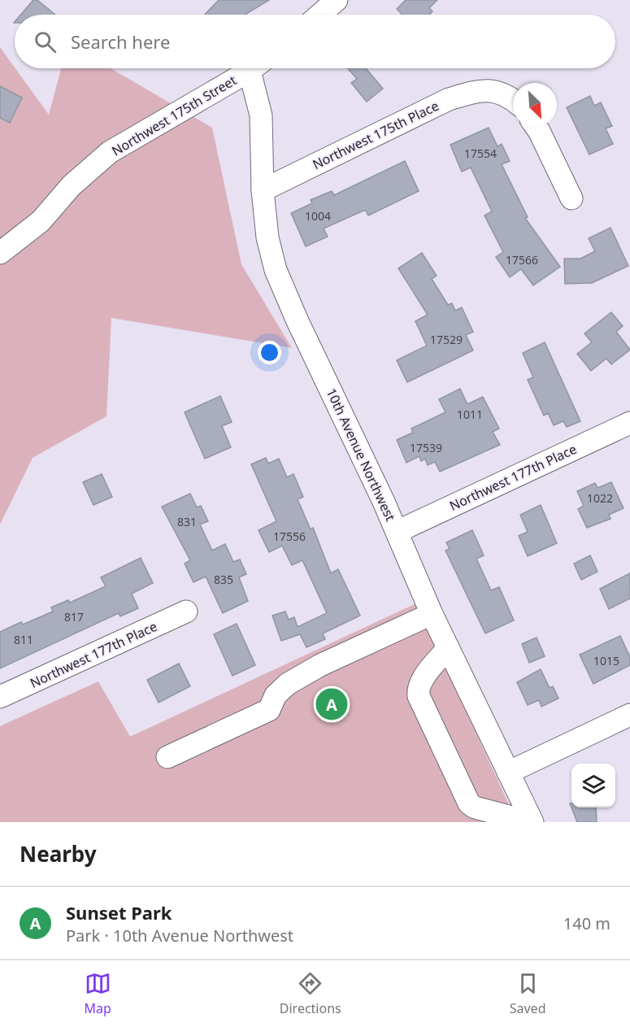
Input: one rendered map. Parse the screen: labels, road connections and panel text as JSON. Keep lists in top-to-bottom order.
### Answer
{
  "streets": {
    "street": [
      "Northwest 175th Street",
      "Northwest 175th Place",
      "10th Avenue Northwest",
      "Northwest 177th Place"
    ]
  },
  "crossings": [
    ["Northwest 175th Place", "10th Avenue Northwest"],
    ["10th Avenue Northwest", "Northwest 177th Place"]
  ],
  "house_numbers": [
    "17554",
    "1004",
    "17566",
    "17529",
    "1011",
    "17539",
    "1022",
    "831",
    "17556",
    "835",
    "817",
    "811",
    "1015"
  ],
  "north": "bottom right",
  "page": {
    "search": "Search here",
    "pins": "A",
    "heading": "Nearby",
    "list": [
      {
        "mark": "A",
        "name": "Sunset Park",
        "note": "Park · 10th Avenue Northwest",
        "value": "140 m"
      }
    ],
    "nav": ["Map", "Directions", "Saved"]
  }
}
